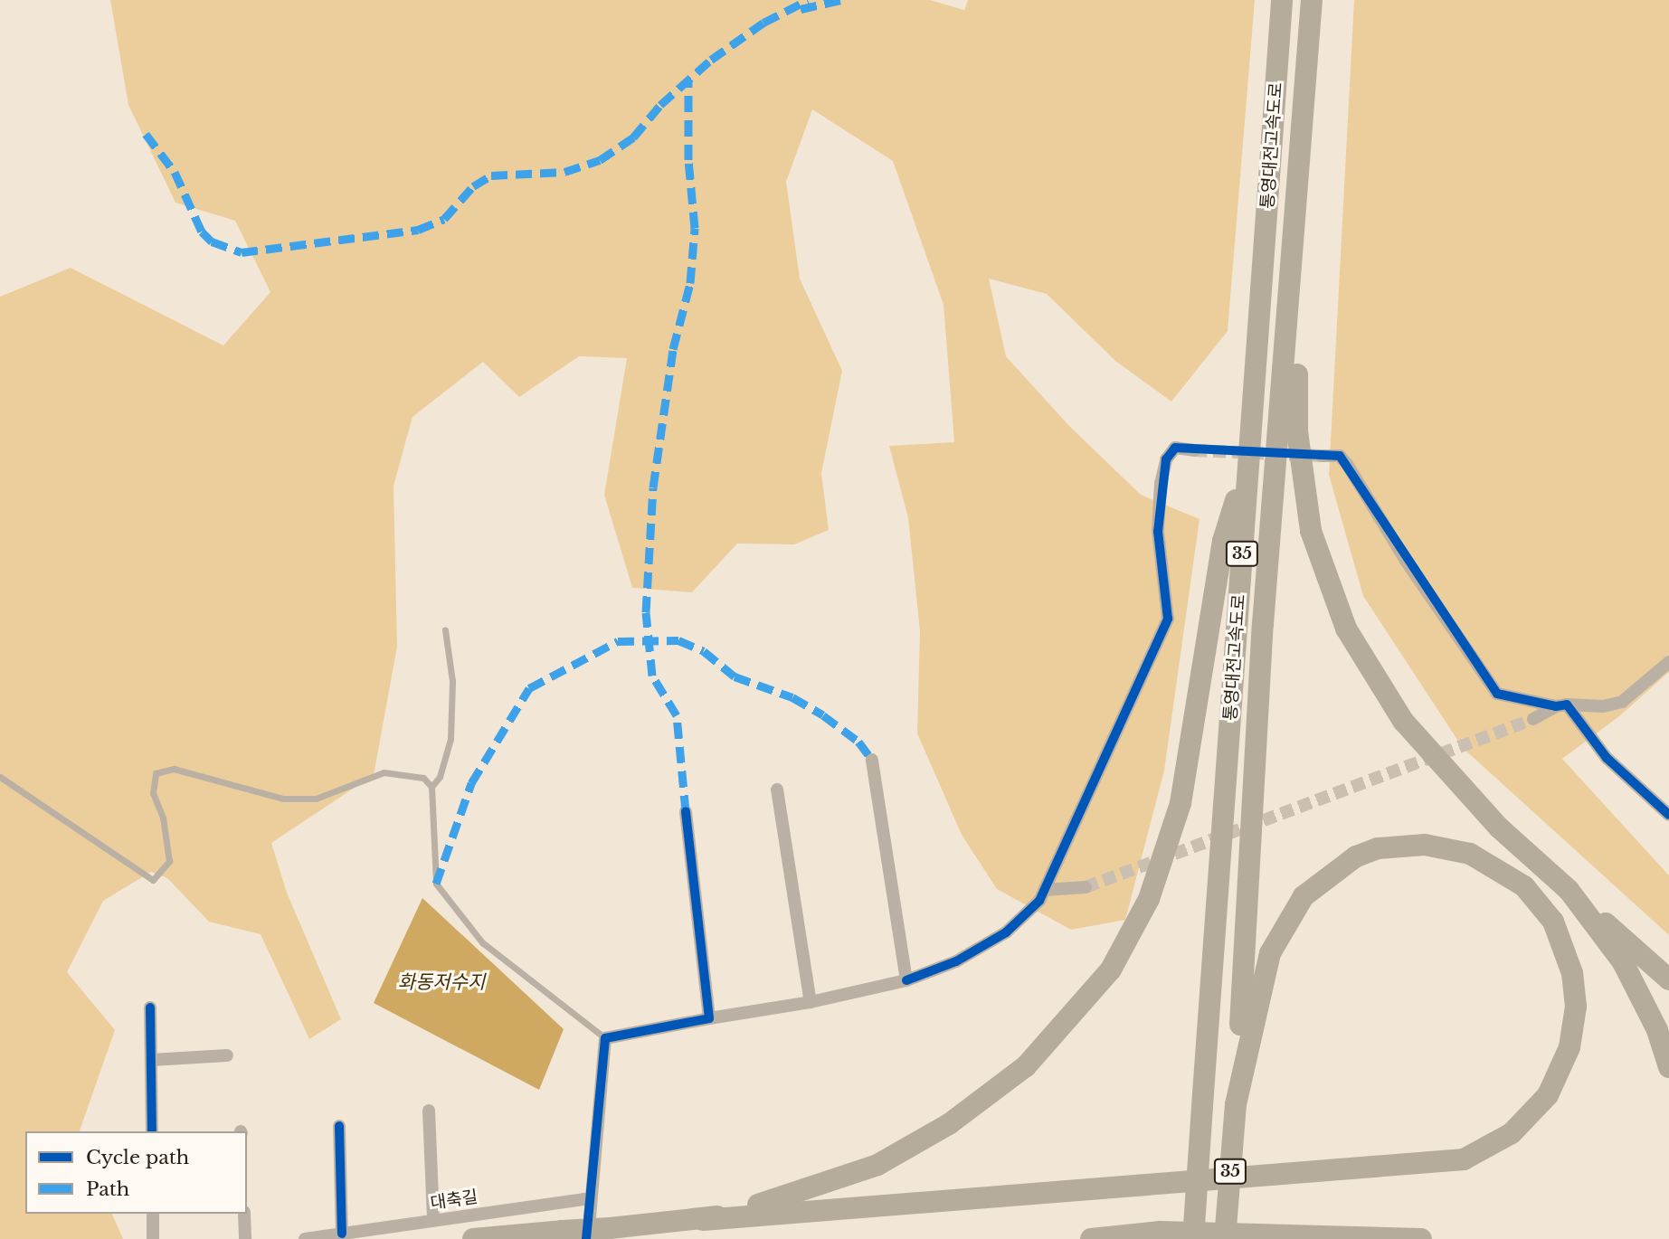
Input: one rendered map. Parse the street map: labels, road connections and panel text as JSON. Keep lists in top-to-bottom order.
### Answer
{
  "streets": {
    "highway": ["통영대전고속도로", "35"],
    "street": ["대축길"]
  },
  "water": ["화동저수지"],
  "legend": ["Cycle path", "Path"]
}
